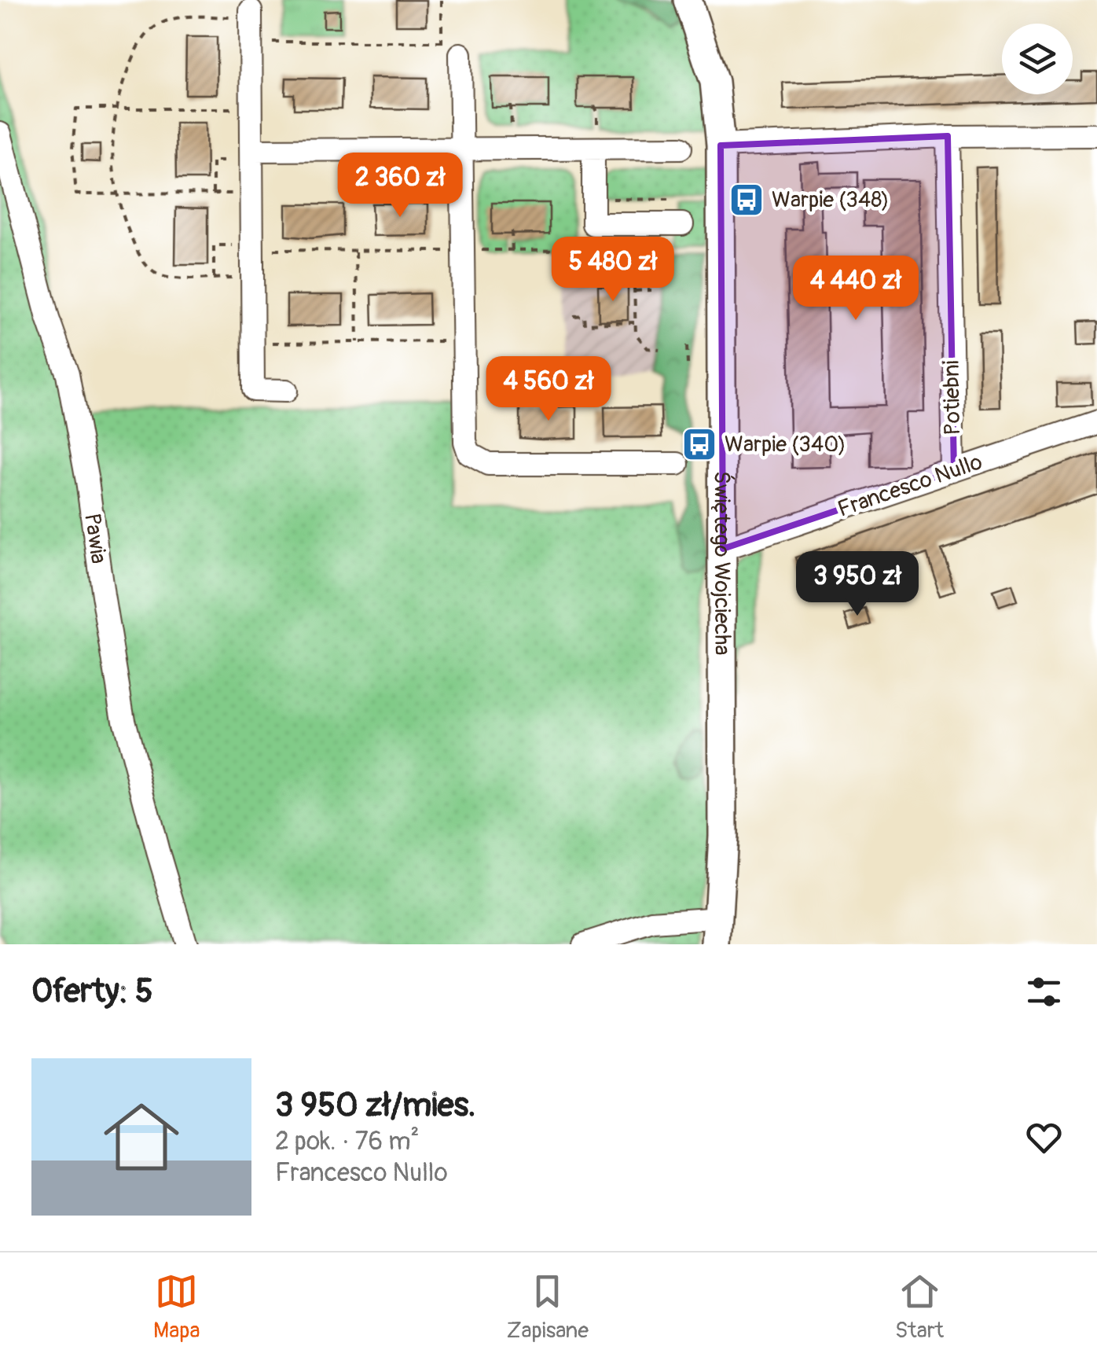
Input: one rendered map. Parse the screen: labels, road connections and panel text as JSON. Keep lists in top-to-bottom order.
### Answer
{
  "streets": {
    "street": [
      "Potiebni",
      "Francesco Nullo",
      "Pawia",
      "Świętego Wojciecha"
    ]
  },
  "crossings": [
    ["Potiebni", "Francesco Nullo"],
    ["Francesco Nullo", "Świętego Wojciecha"]
  ],
  "places": {
    "bus stop": ["Warpie (348)", "Warpie (340)"]
  },
  "page": {
    "price": [
      "2 360 zł",
      "5 480 zł",
      "4 440 zł",
      "4 560 zł",
      "3 950 zł"
    ],
    "heading": "Oferty: 5",
    "list": [
      {
        "name": "3 950 zł/mies.",
        "note": "2 pok. · 76 m² · Francesco Nullo"
      }
    ],
    "tabs": ["Mapa", "Zapisane", "Start"]
  }
}
